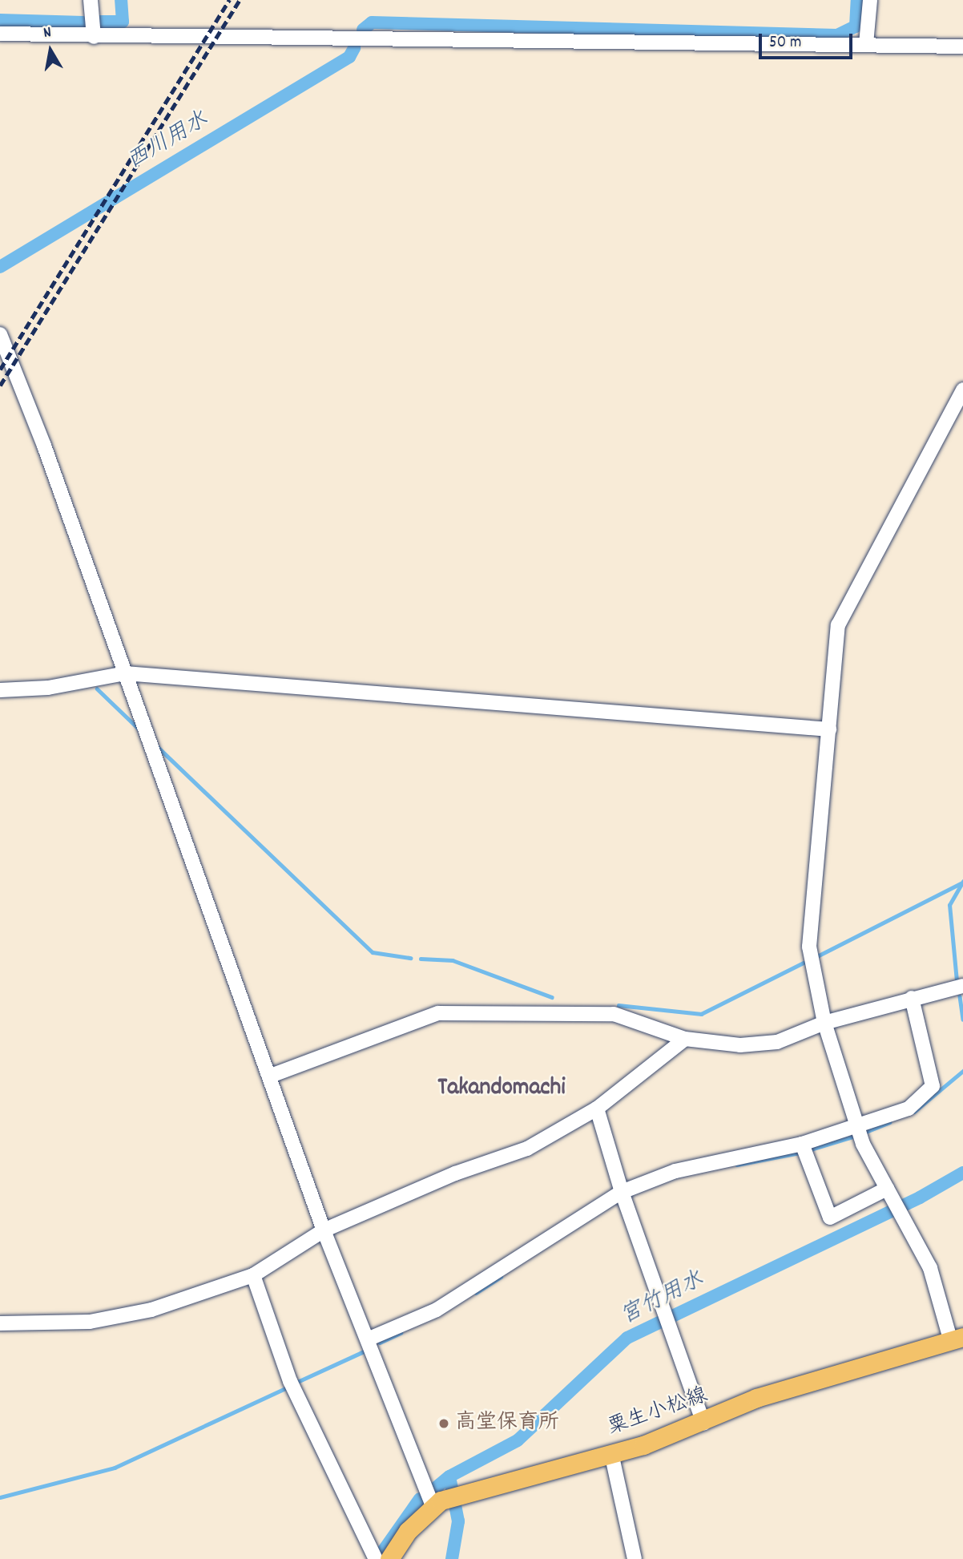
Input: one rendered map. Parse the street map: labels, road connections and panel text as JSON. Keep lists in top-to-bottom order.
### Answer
{
  "streets": {
    "main road": ["粟生小松線"]
  },
  "districts": ["Takandomachi"],
  "water": ["西川用水", "宮竹用水"],
  "places": ["高堂保育所"],
  "scale_bar": "50 m",
  "north": "top"
}
